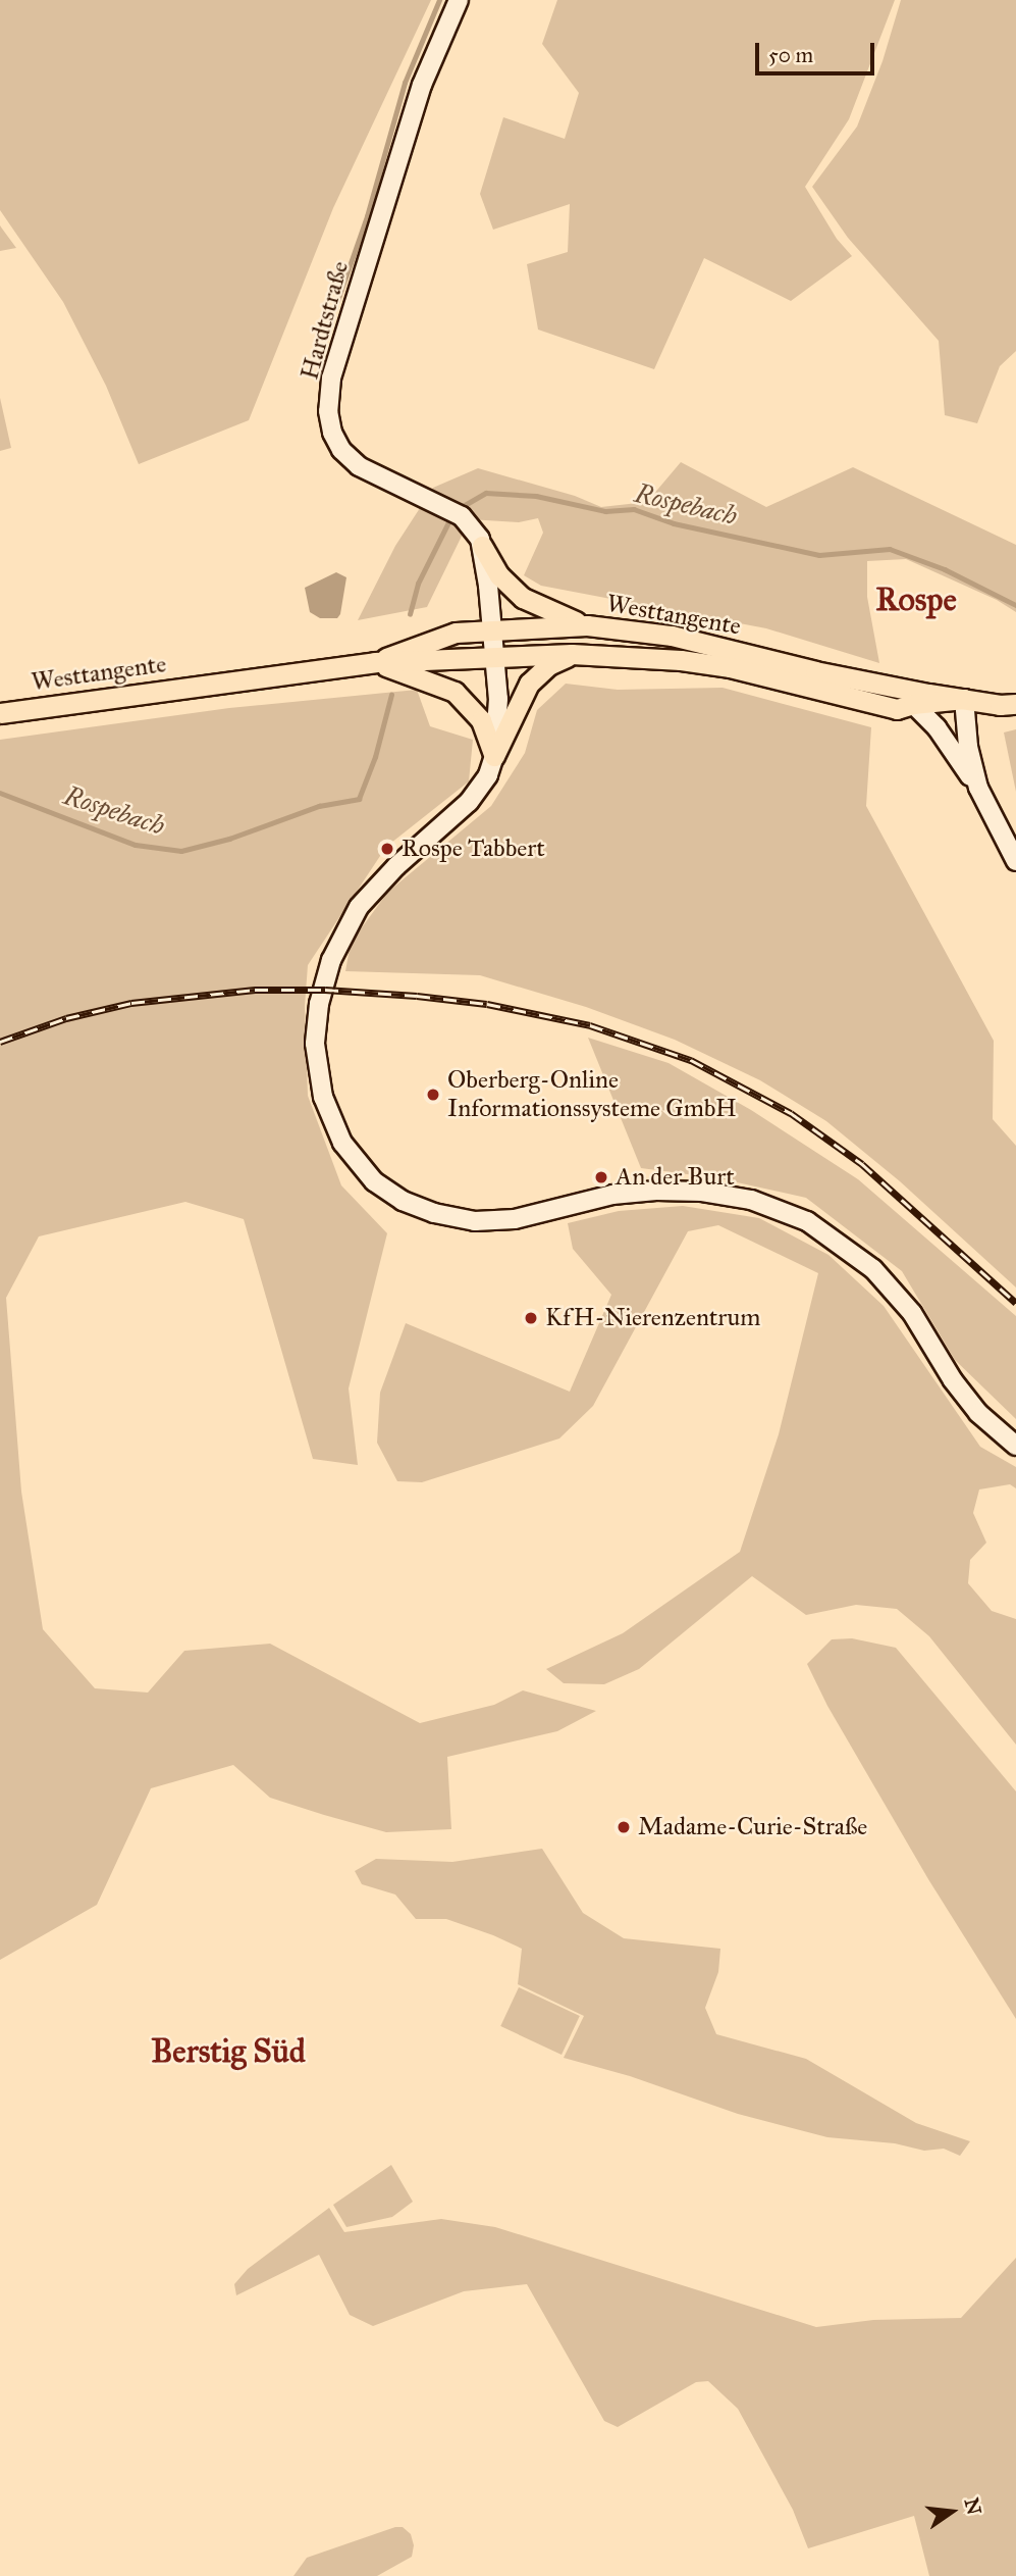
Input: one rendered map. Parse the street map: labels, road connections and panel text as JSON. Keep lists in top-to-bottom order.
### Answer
{
  "streets": {
    "main road": ["Westtangente"],
    "street": ["Hardtstraße"]
  },
  "crossings": [
    ["Hardtstraße", "Westtangente"]
  ],
  "districts": ["Rospe", "Berstig Süd"],
  "water": ["Rospebach"],
  "places": [
    "Rospe Tabbert",
    "Oberberg-Online Informationssysteme GmbH",
    "An der Burt",
    "KfH-Nierenzentrum",
    "Madame-Curie-Straße"
  ],
  "scale_bar": "50 m",
  "north": "right"
}
